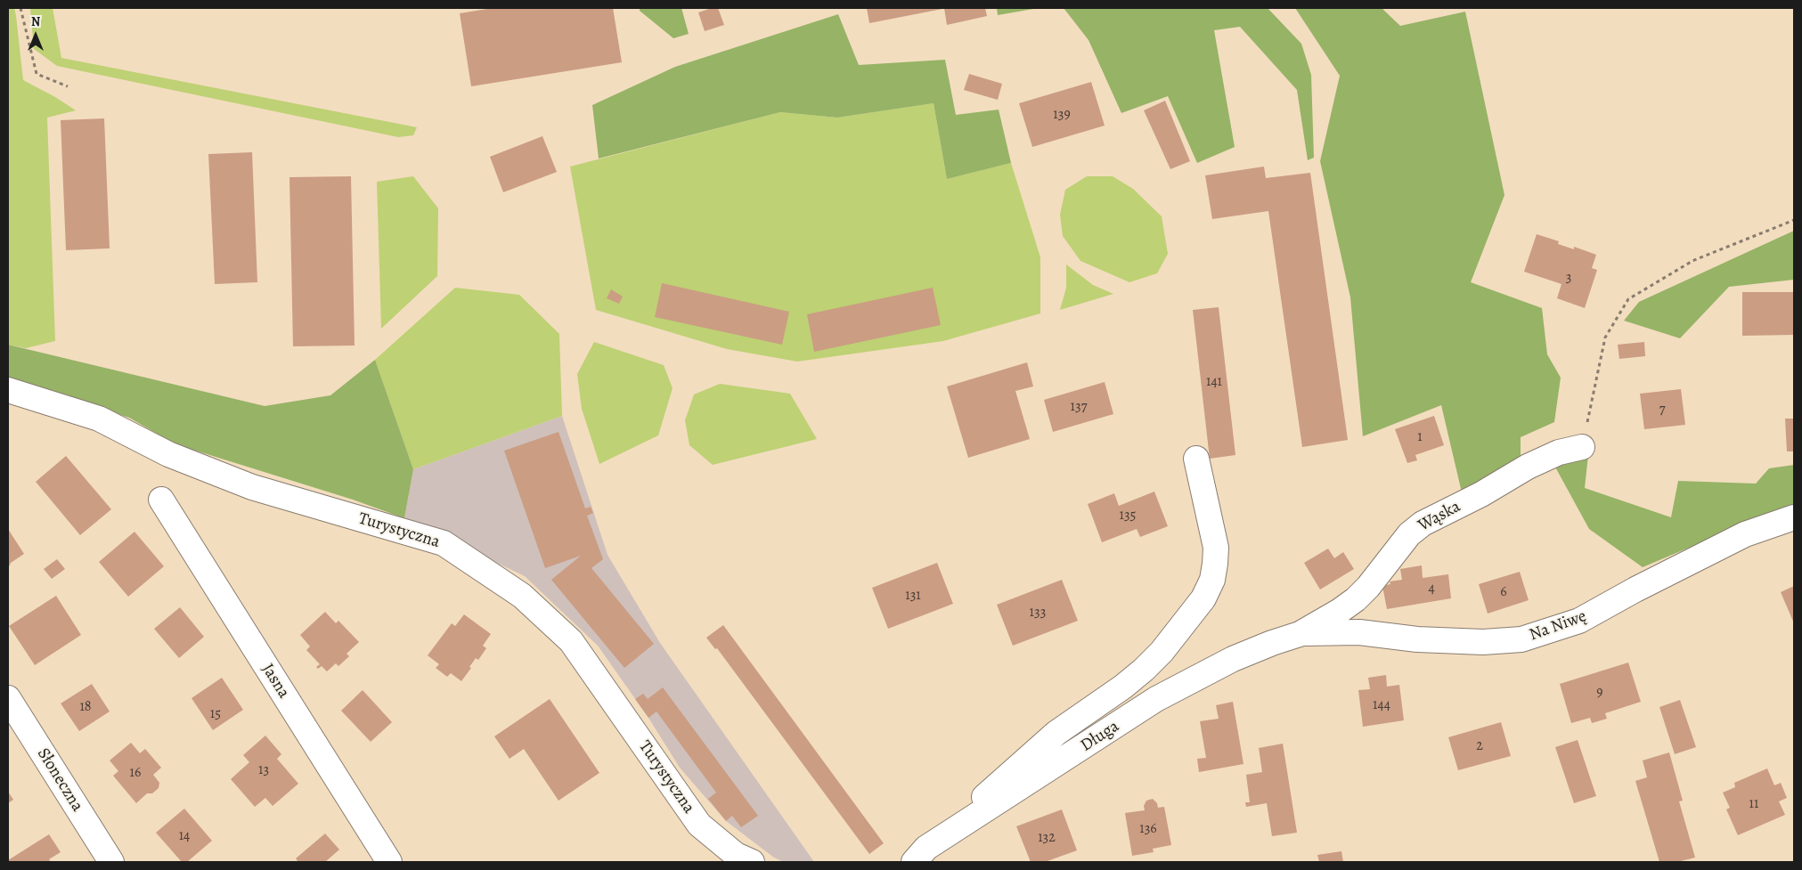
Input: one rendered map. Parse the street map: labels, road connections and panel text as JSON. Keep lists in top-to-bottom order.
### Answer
{
  "streets": {
    "street": [
      "Wąska",
      "Turystyczna",
      "Na Niwę",
      "Jasna",
      "Długa",
      "Słoneczna"
    ]
  },
  "crossings": [
    ["Wąska", "Na Niwę"],
    ["Wąska", "Długa"],
    ["Na Niwę", "Długa"]
  ],
  "house_numbers": [
    "139",
    "3",
    "141",
    "137",
    "7",
    "1",
    "135",
    "4",
    "6",
    "131",
    "133",
    "9",
    "144",
    "18",
    "15",
    "2",
    "13",
    "16",
    "11",
    "136",
    "14",
    "132"
  ],
  "north": "top"
}
